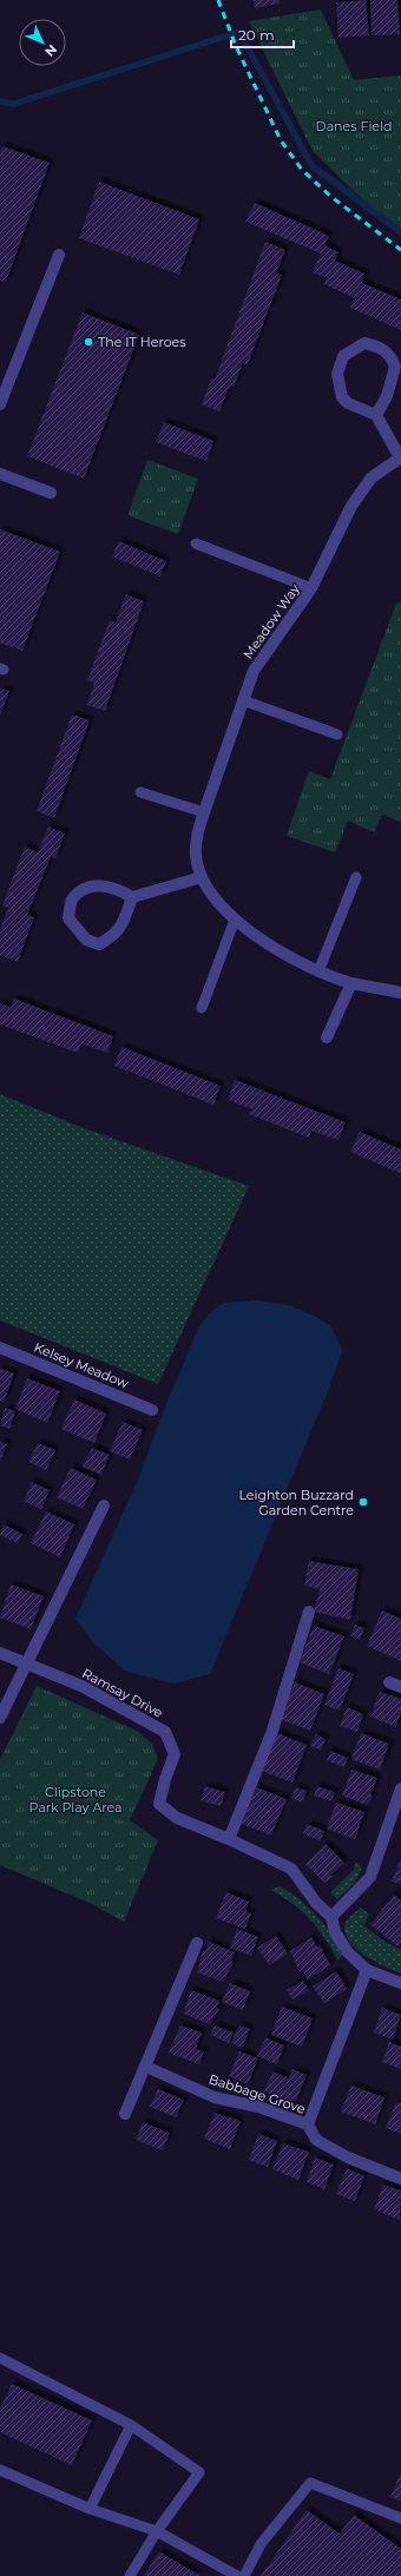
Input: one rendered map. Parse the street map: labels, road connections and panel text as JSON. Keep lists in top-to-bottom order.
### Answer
{
  "streets": {
    "street": [
      "Meadow Way",
      "Kelsey Meadow",
      "Ramsay Drive",
      "Babbage Grove"
    ]
  },
  "crossings": [
    ["Ramsay Drive", "Babbage Grove"]
  ],
  "parks": ["Danes Field", "Clipstone Park Play Area"],
  "places": ["The IT Heroes", "Leighton Buzzard Garden Centre"],
  "scale_bar": "20 m",
  "north": "bottom right"
}
